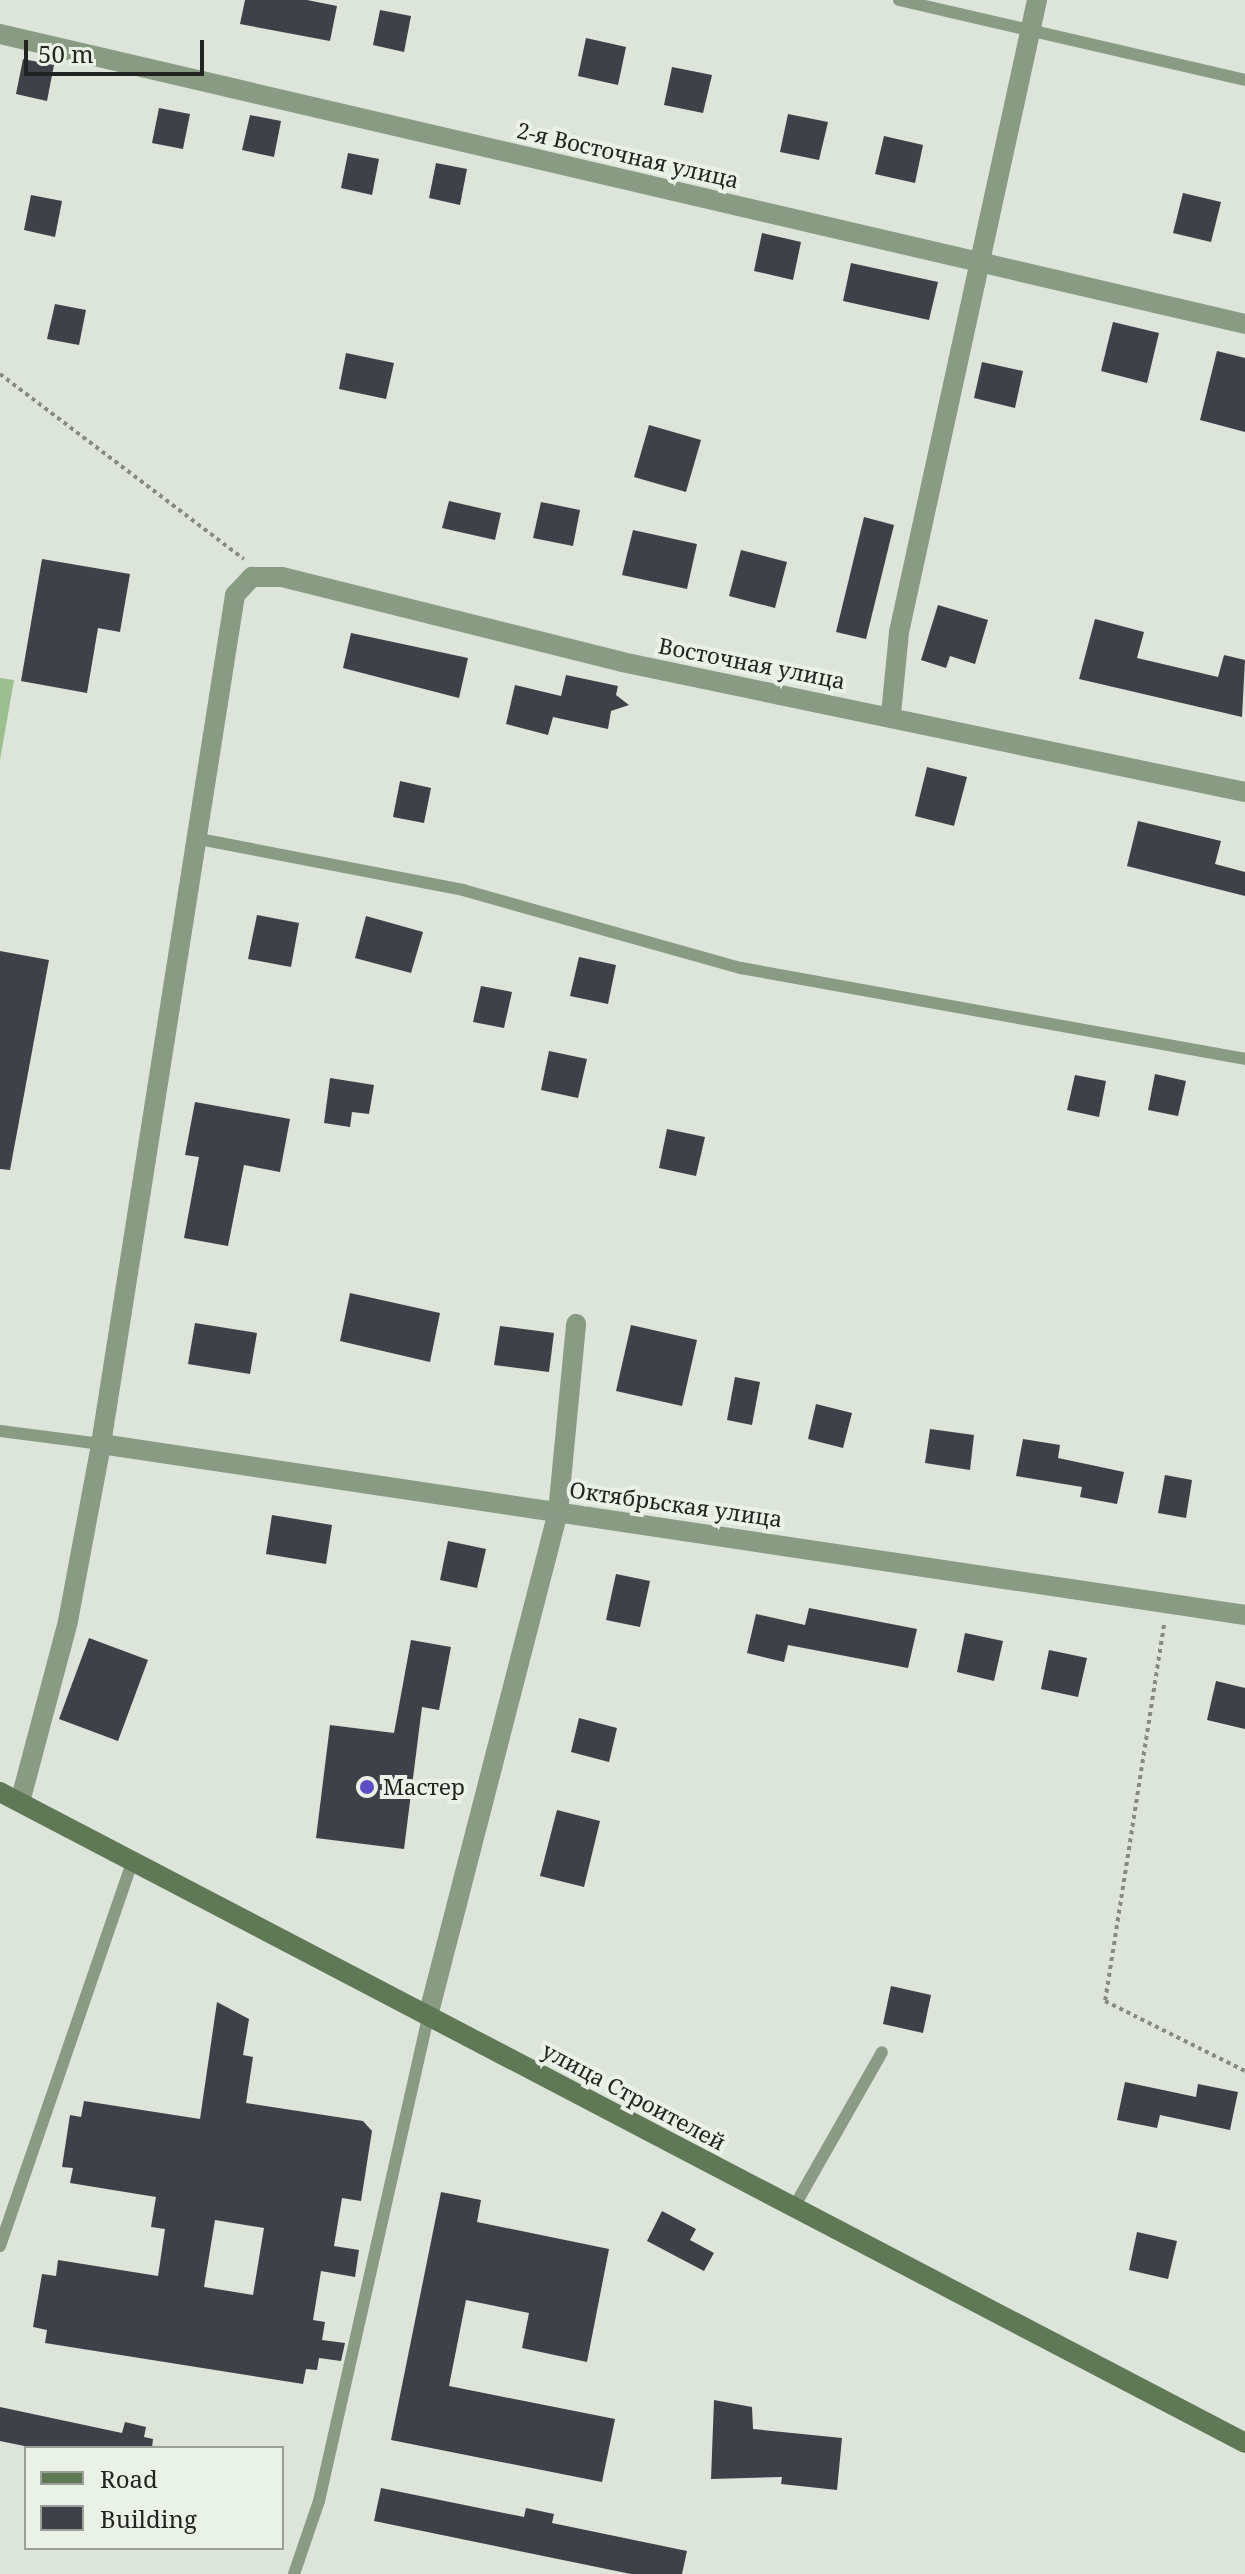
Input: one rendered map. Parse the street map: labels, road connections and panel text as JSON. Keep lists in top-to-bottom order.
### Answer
{
  "streets": {
    "main road": ["улица Строителей"],
    "street": ["2-я Восточная улица", "Восточная улица", "Октябрьская улица"]
  },
  "places": ["Мастер"],
  "legend": ["Road", "Building"],
  "scale_bar": "50 m"
}
